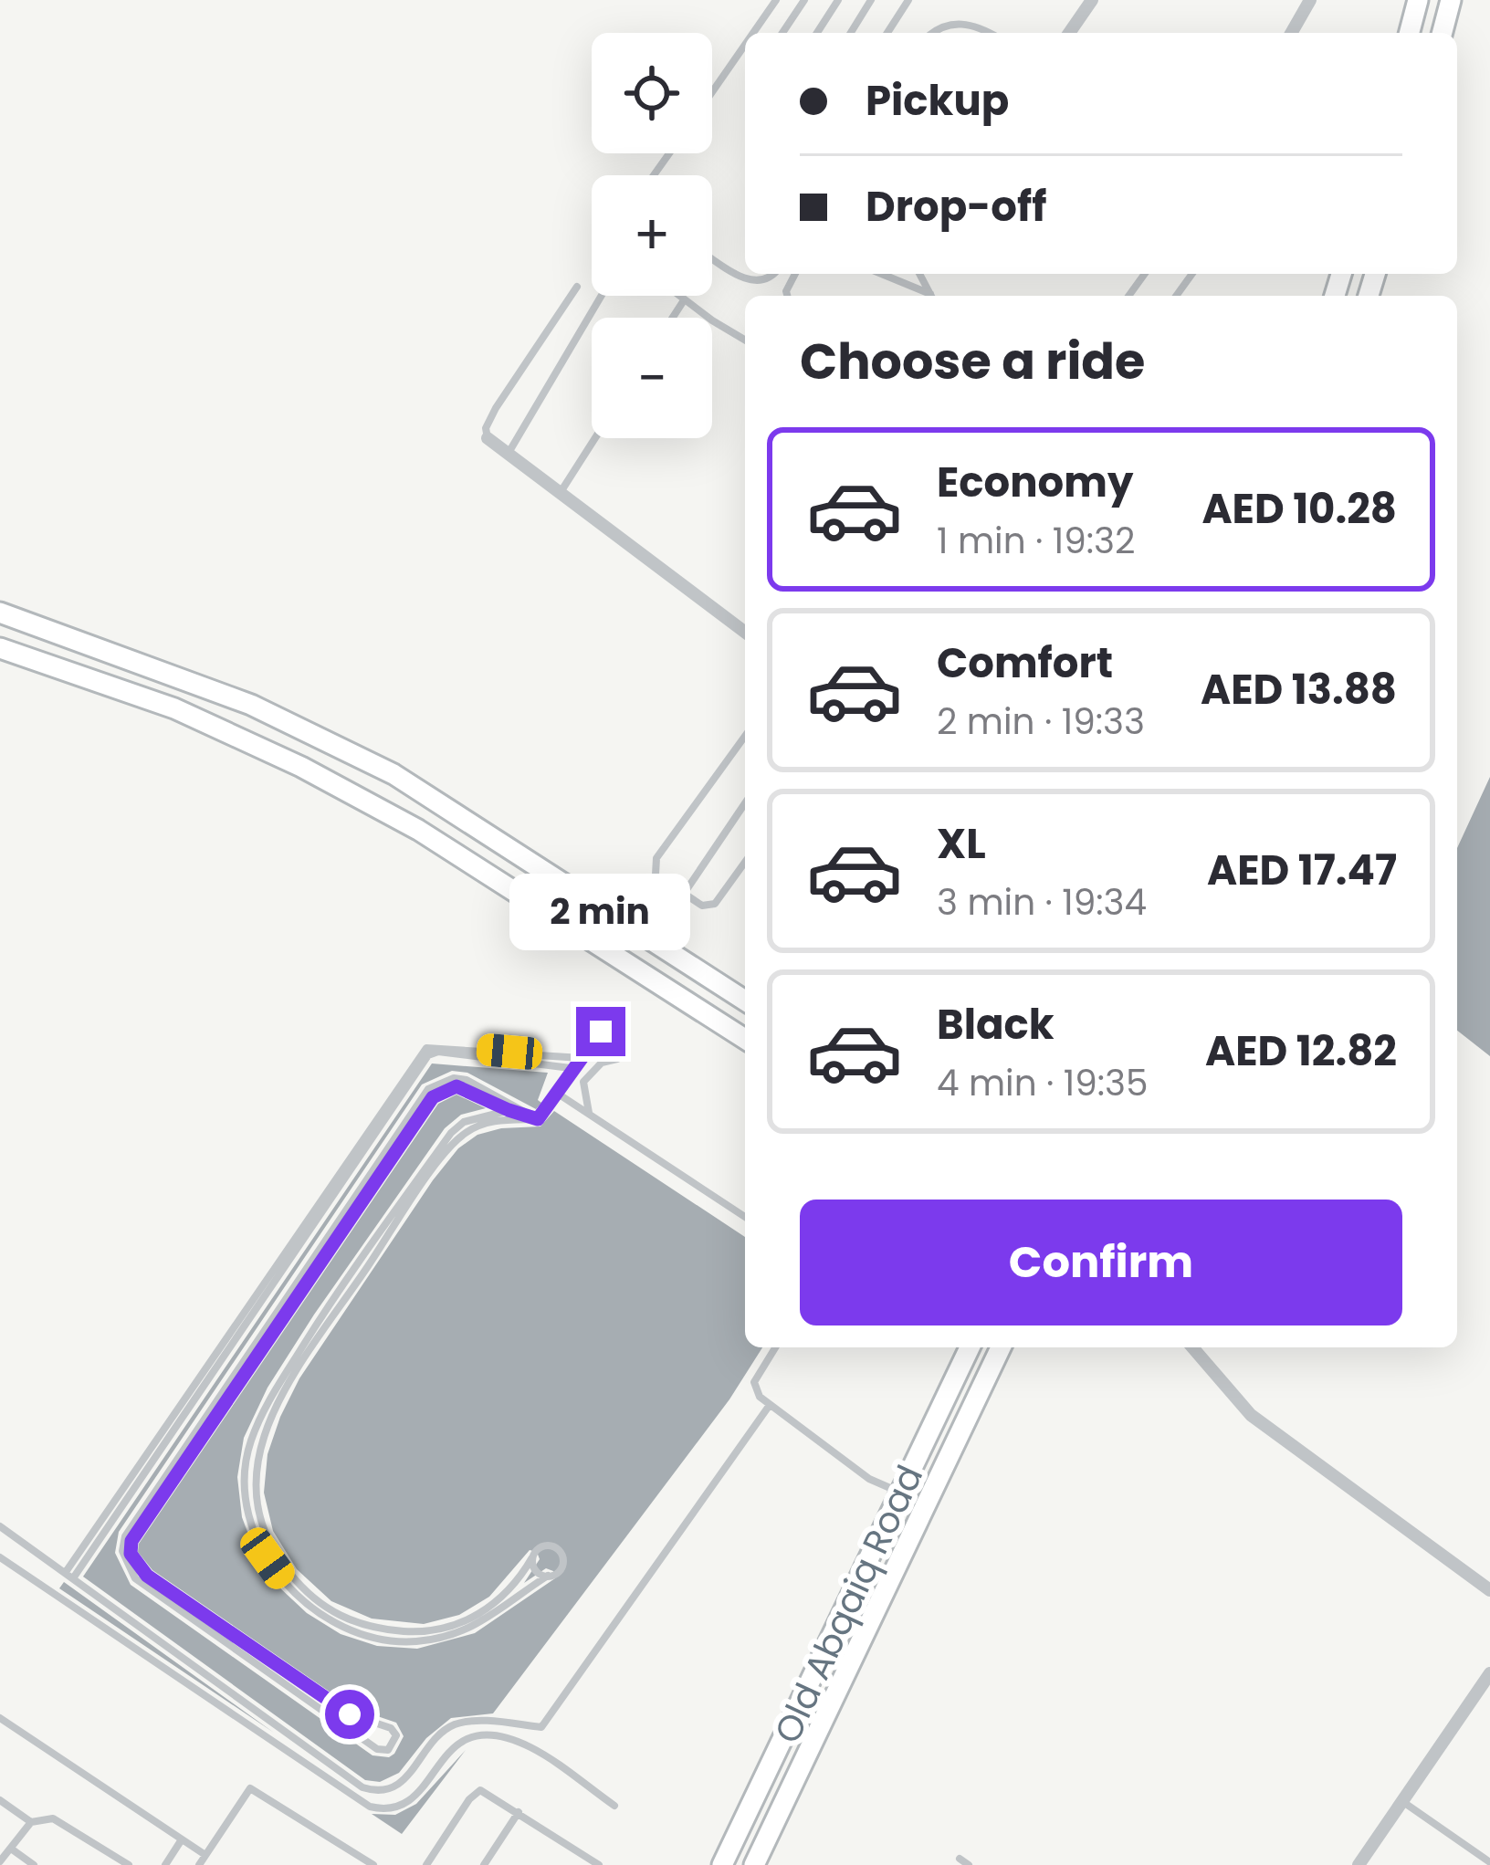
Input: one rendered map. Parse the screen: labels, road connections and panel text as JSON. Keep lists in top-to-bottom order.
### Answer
{
  "streets": {
    "main road": ["Old Abqaiq Road"]
  },
  "page": {
    "map_buttons": ["+", "−"],
    "banner": ["Pickup", "Drop-off"],
    "heading": "Choose a ride",
    "list": [
      {
        "name": "Economy",
        "note": "1 min · 19:32",
        "value": "AED 10.28"
      },
      {
        "name": "Comfort",
        "note": "2 min · 19:33",
        "value": "AED 13.88"
      },
      {
        "name": "XL",
        "note": "3 min · 19:34",
        "value": "AED 17.47"
      },
      {
        "name": "Black",
        "note": "4 min · 19:35",
        "value": "AED 12.82"
      }
    ],
    "bubble": "2 min",
    "buttons": "Confirm"
  }
}
